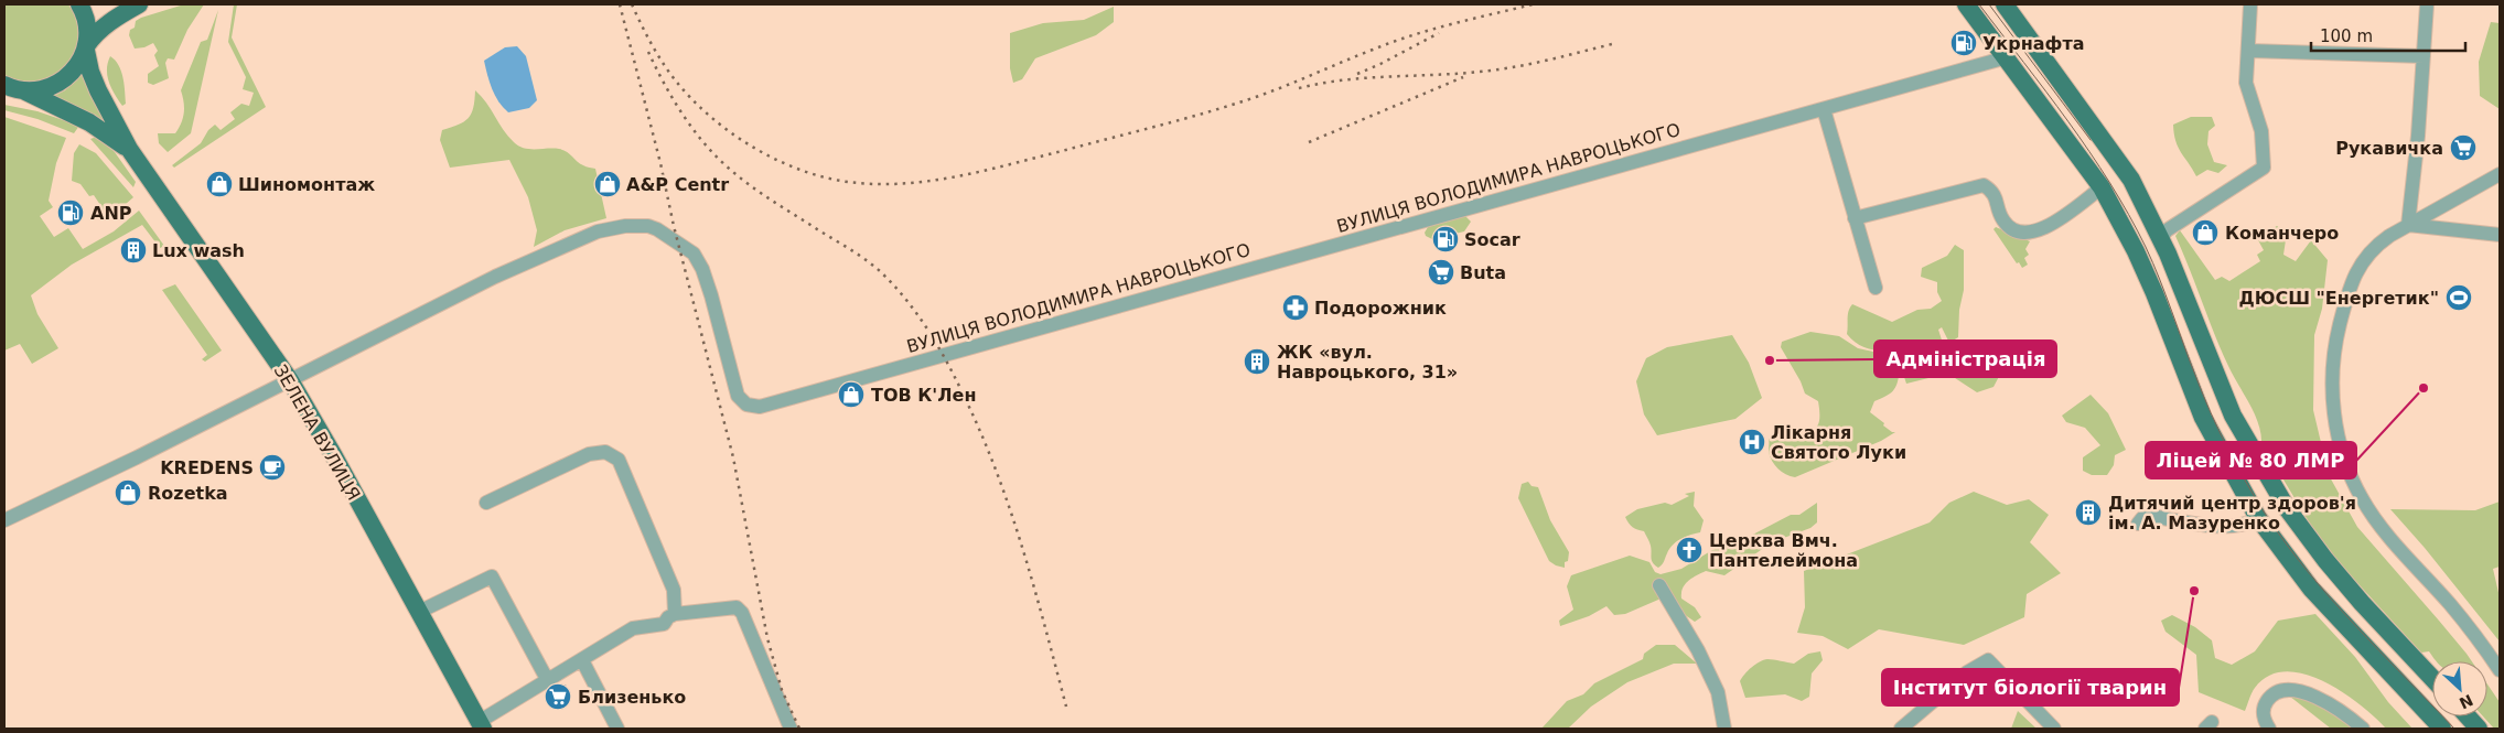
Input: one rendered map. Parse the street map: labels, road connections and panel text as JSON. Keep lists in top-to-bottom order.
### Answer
{
  "streets": {
    "main road": ["ЗЕЛЕНА ВУЛИЦЯ"],
    "street": ["ВУЛИЦЯ ВОЛОДИМИРА НАВРОЦЬКОГО"]
  },
  "crossings": [
    ["ВУЛИЦЯ ВОЛОДИМИРА НАВРОЦЬКОГО", "ЗЕЛЕНА ВУЛИЦЯ"]
  ],
  "places": {
    "fuel station": ["Укрнафта", "ANP", "Socar"],
    "supermarket": ["Рукавичка", "Buta", "Близенько"],
    "shop": [
      "Шиномонтаж",
      "A&P Centr",
      "Команчеро",
      "ТОВ К'Лен",
      "Rozetka"
    ],
    "building": ["Lux wash", "ЖК «вул. Навроцького, 31»", "Дитячий центр здоров'я ім. А. Мазуренко"],
    "sports": ["ДЮСШ \"Енергетик\""],
    "pharmacy": ["Подорожник"],
    "other": ["Адміністрація", "Ліцей № 80 ЛМР", "Інститут біології тварин"],
    "hospital": ["Лікарня Святого Луки"],
    "cafe": ["KREDENS"],
    "church": ["Церква Вмч. Пантелеймона"]
  },
  "scale_bar": "100 m",
  "north": "bottom right"
}
